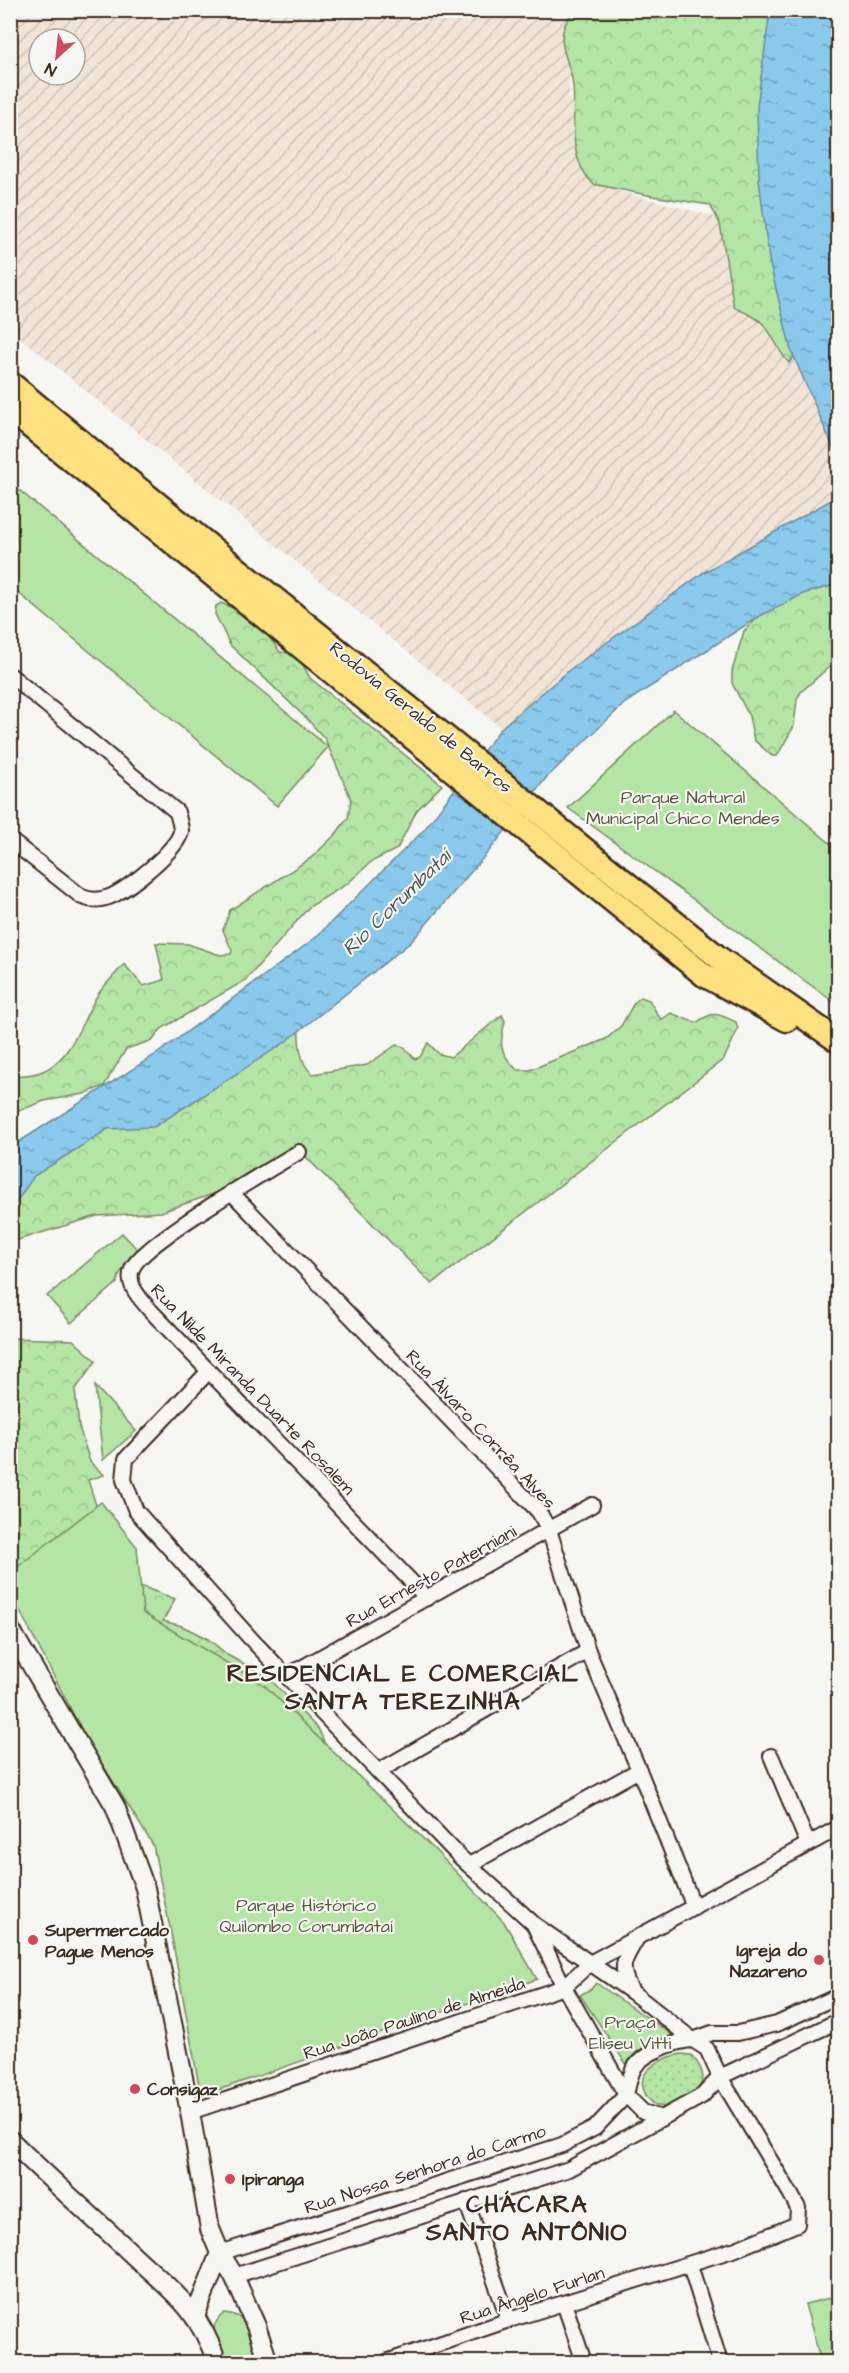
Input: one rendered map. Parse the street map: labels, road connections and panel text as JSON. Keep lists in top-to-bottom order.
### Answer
{
  "streets": {
    "highway": ["Rodovia Geraldo de Barros"],
    "street": [
      "Rua Nilde Miranda Duarte Rosalem",
      "Rua Álvaro Corrêa Alves",
      "Rua Ernesto Paterniani",
      "Rua João Paulino de Almeida",
      "Rua Nossa Senhora do Carmo",
      "Rua Ângelo Furlan"
    ]
  },
  "crossings": [
    ["Rua Nilde Miranda Duarte Rosalem", "Rua Álvaro Corrêa Alves"],
    ["Rua Nilde Miranda Duarte Rosalem", "Rua Ernesto Paterniani"],
    ["Rua Álvaro Corrêa Alves", "Rua Ernesto Paterniani"],
    ["Rua Álvaro Corrêa Alves", "Rua João Paulino de Almeida"],
    ["Rua Nossa Senhora do Carmo", "Rua Ângelo Furlan"]
  ],
  "districts": ["RESIDENCIAL E COMERCIAL SANTA TEREZINHA", "CHÁCARA SANTO ANTÔNIO"],
  "water": ["Rio Corumbataí"],
  "parks": ["Parque Natural Municipal Chico Mendes", "Parque Histórico Quilombo Corumbataí", "Praça Eliseu Vitti"],
  "places": [
    "Supermercado Pague Menos",
    "Igreja do Nazareno",
    "Consigaz",
    "Ipiranga"
  ],
  "north": "bottom left"
}
